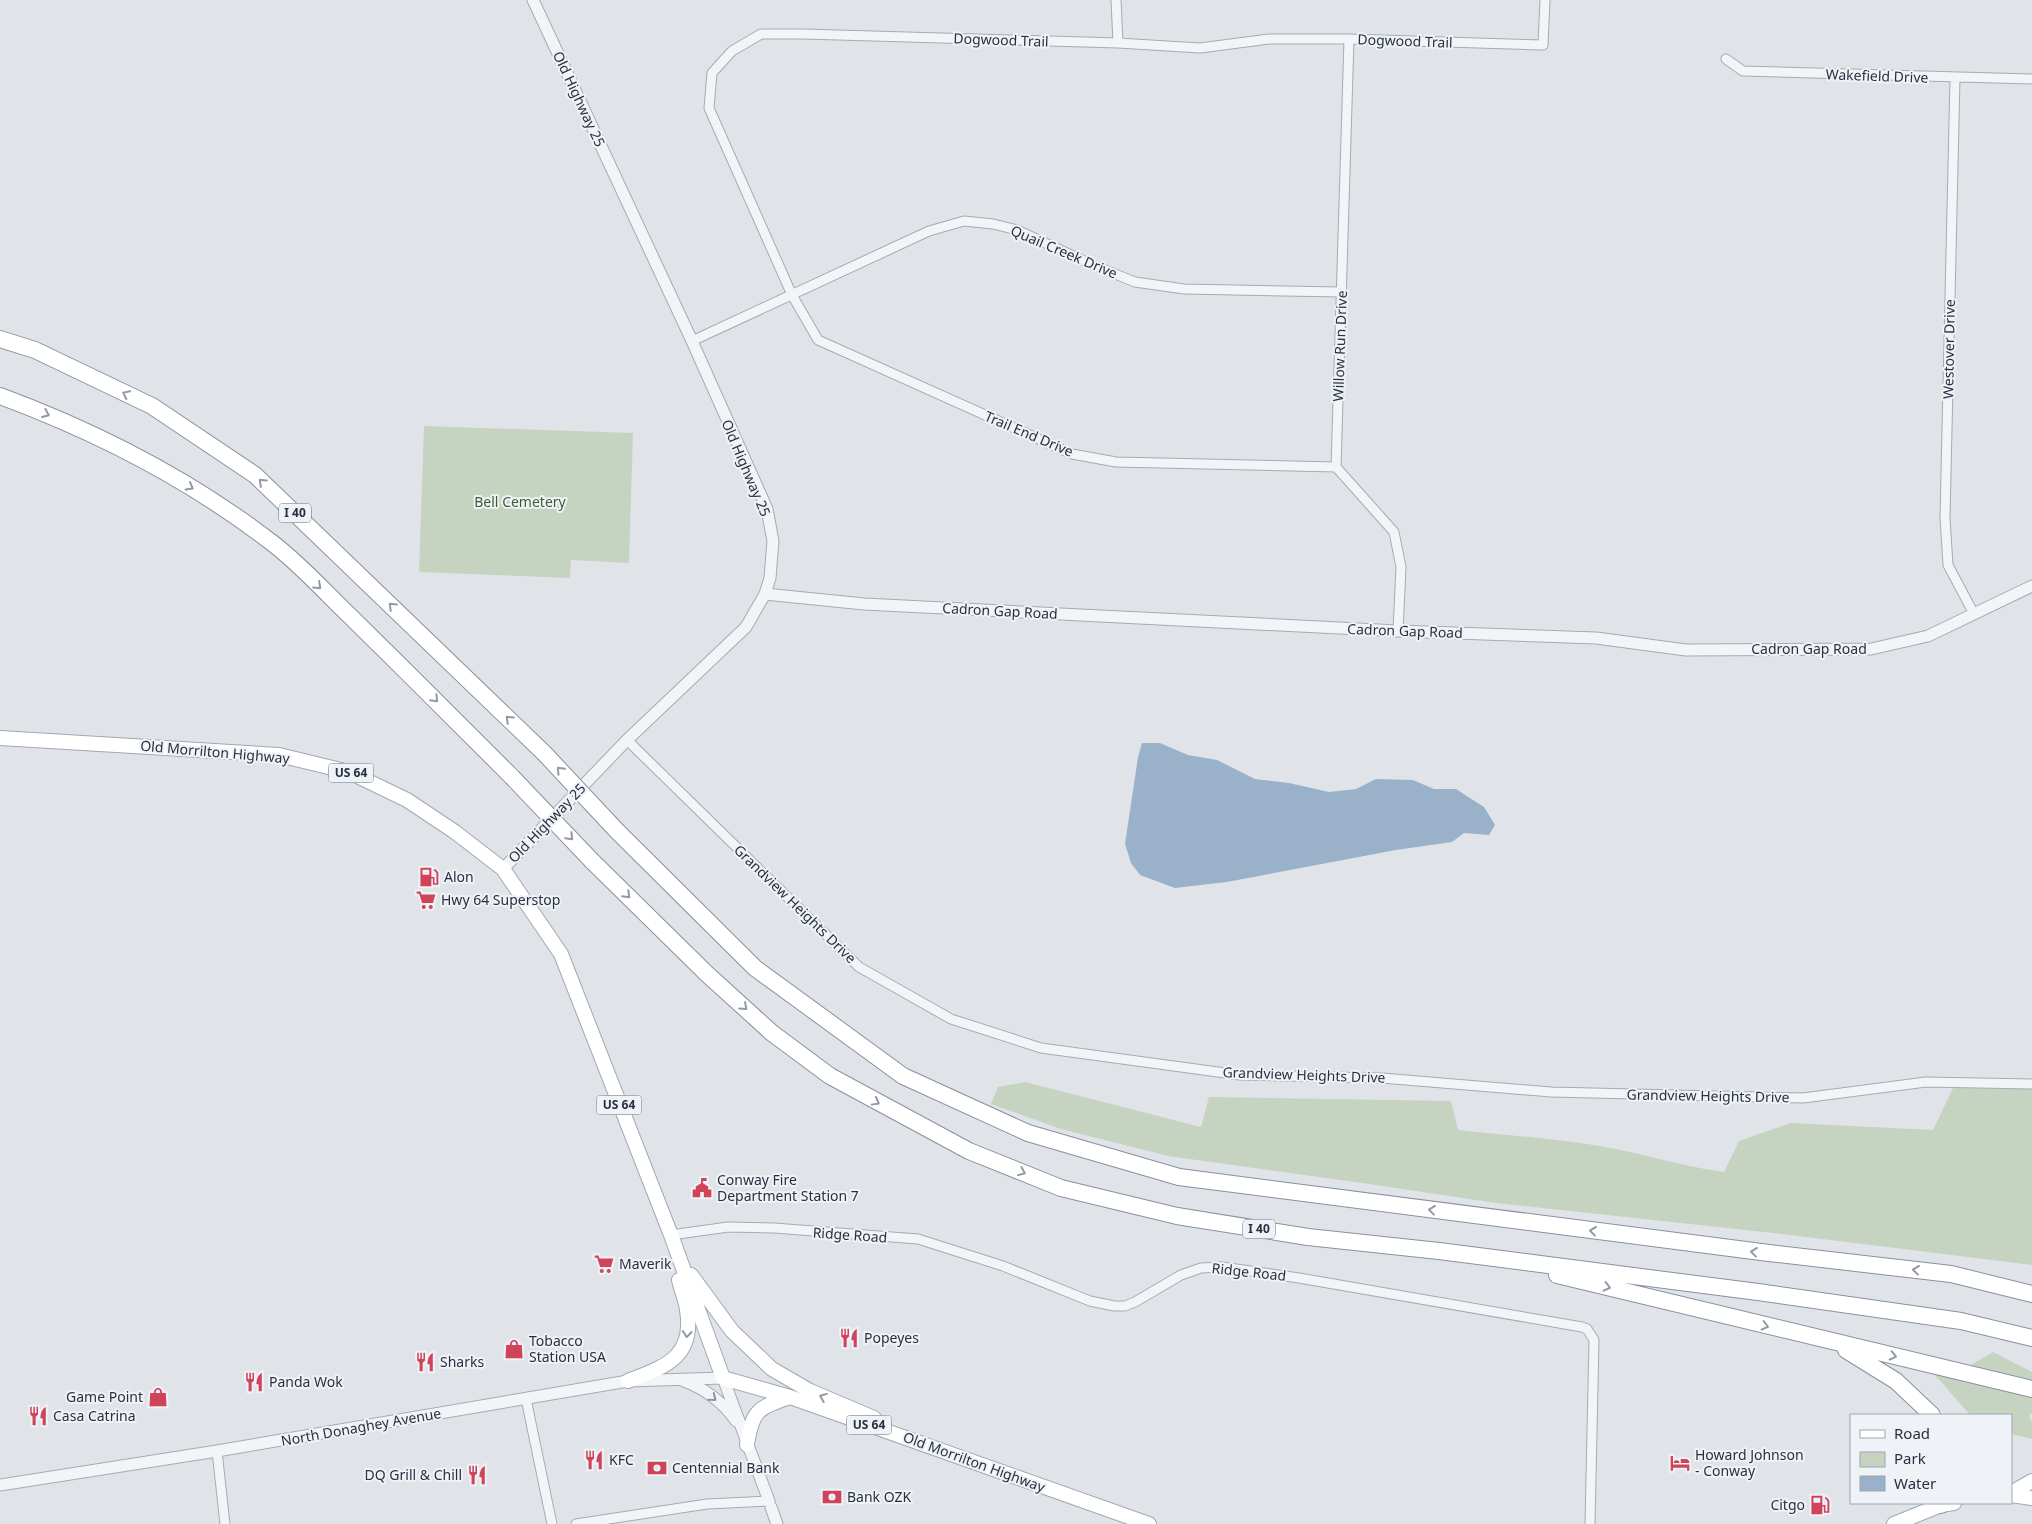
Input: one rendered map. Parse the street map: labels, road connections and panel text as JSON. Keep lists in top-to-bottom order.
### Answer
{
  "streets": {
    "highway": ["I 40"],
    "main road": ["Old Morrilton Highway", "US 64"],
    "street": [
      "Dogwood Trail",
      "Wakefield Drive",
      "Old Highway 25",
      "Quail Creek Drive",
      "Willow Run Drive",
      "Westover Drive",
      "Trail End Drive",
      "Cadron Gap Road",
      "Grandview Heights Drive",
      "Ridge Road",
      "North Donaghey Avenue"
    ]
  },
  "crossings": [
    ["Dogwood Trail", "Quail Creek Drive"],
    ["Dogwood Trail", "Willow Run Drive"],
    ["Dogwood Trail", "Trail End Drive"],
    ["Wakefield Drive", "Westover Drive"],
    ["Old Highway 25", "Quail Creek Drive"],
    ["Old Highway 25", "Cadron Gap Road"],
    ["Old Highway 25", "Old Morrilton Highway"],
    ["Old Highway 25", "Grandview Heights Drive"],
    ["Quail Creek Drive", "Willow Run Drive"],
    ["Quail Creek Drive", "Trail End Drive"],
    ["Willow Run Drive", "Trail End Drive"],
    ["Westover Drive", "Cadron Gap Road"],
    ["Old Morrilton Highway", "Ridge Road"],
    ["Old Morrilton Highway", "North Donaghey Avenue"]
  ],
  "parks": ["Bell Cemetery"],
  "places": {
    "fuel station": ["Alon", "Citgo"],
    "supermarket": ["Hwy 64 Superstop", "Maverik"],
    "public building": ["Conway Fire Department Station 7"],
    "restaurant": [
      "Popeyes",
      "Sharks",
      "Panda Wok",
      "Casa Catrina",
      "KFC",
      "DQ Grill & Chill"
    ],
    "shop": ["Tobacco Station USA", "Game Point"],
    "hotel": ["Howard Johnson - Conway"],
    "bank": ["Centennial Bank", "Bank OZK"]
  },
  "legend": ["Road", "Park", "Water"]
}
